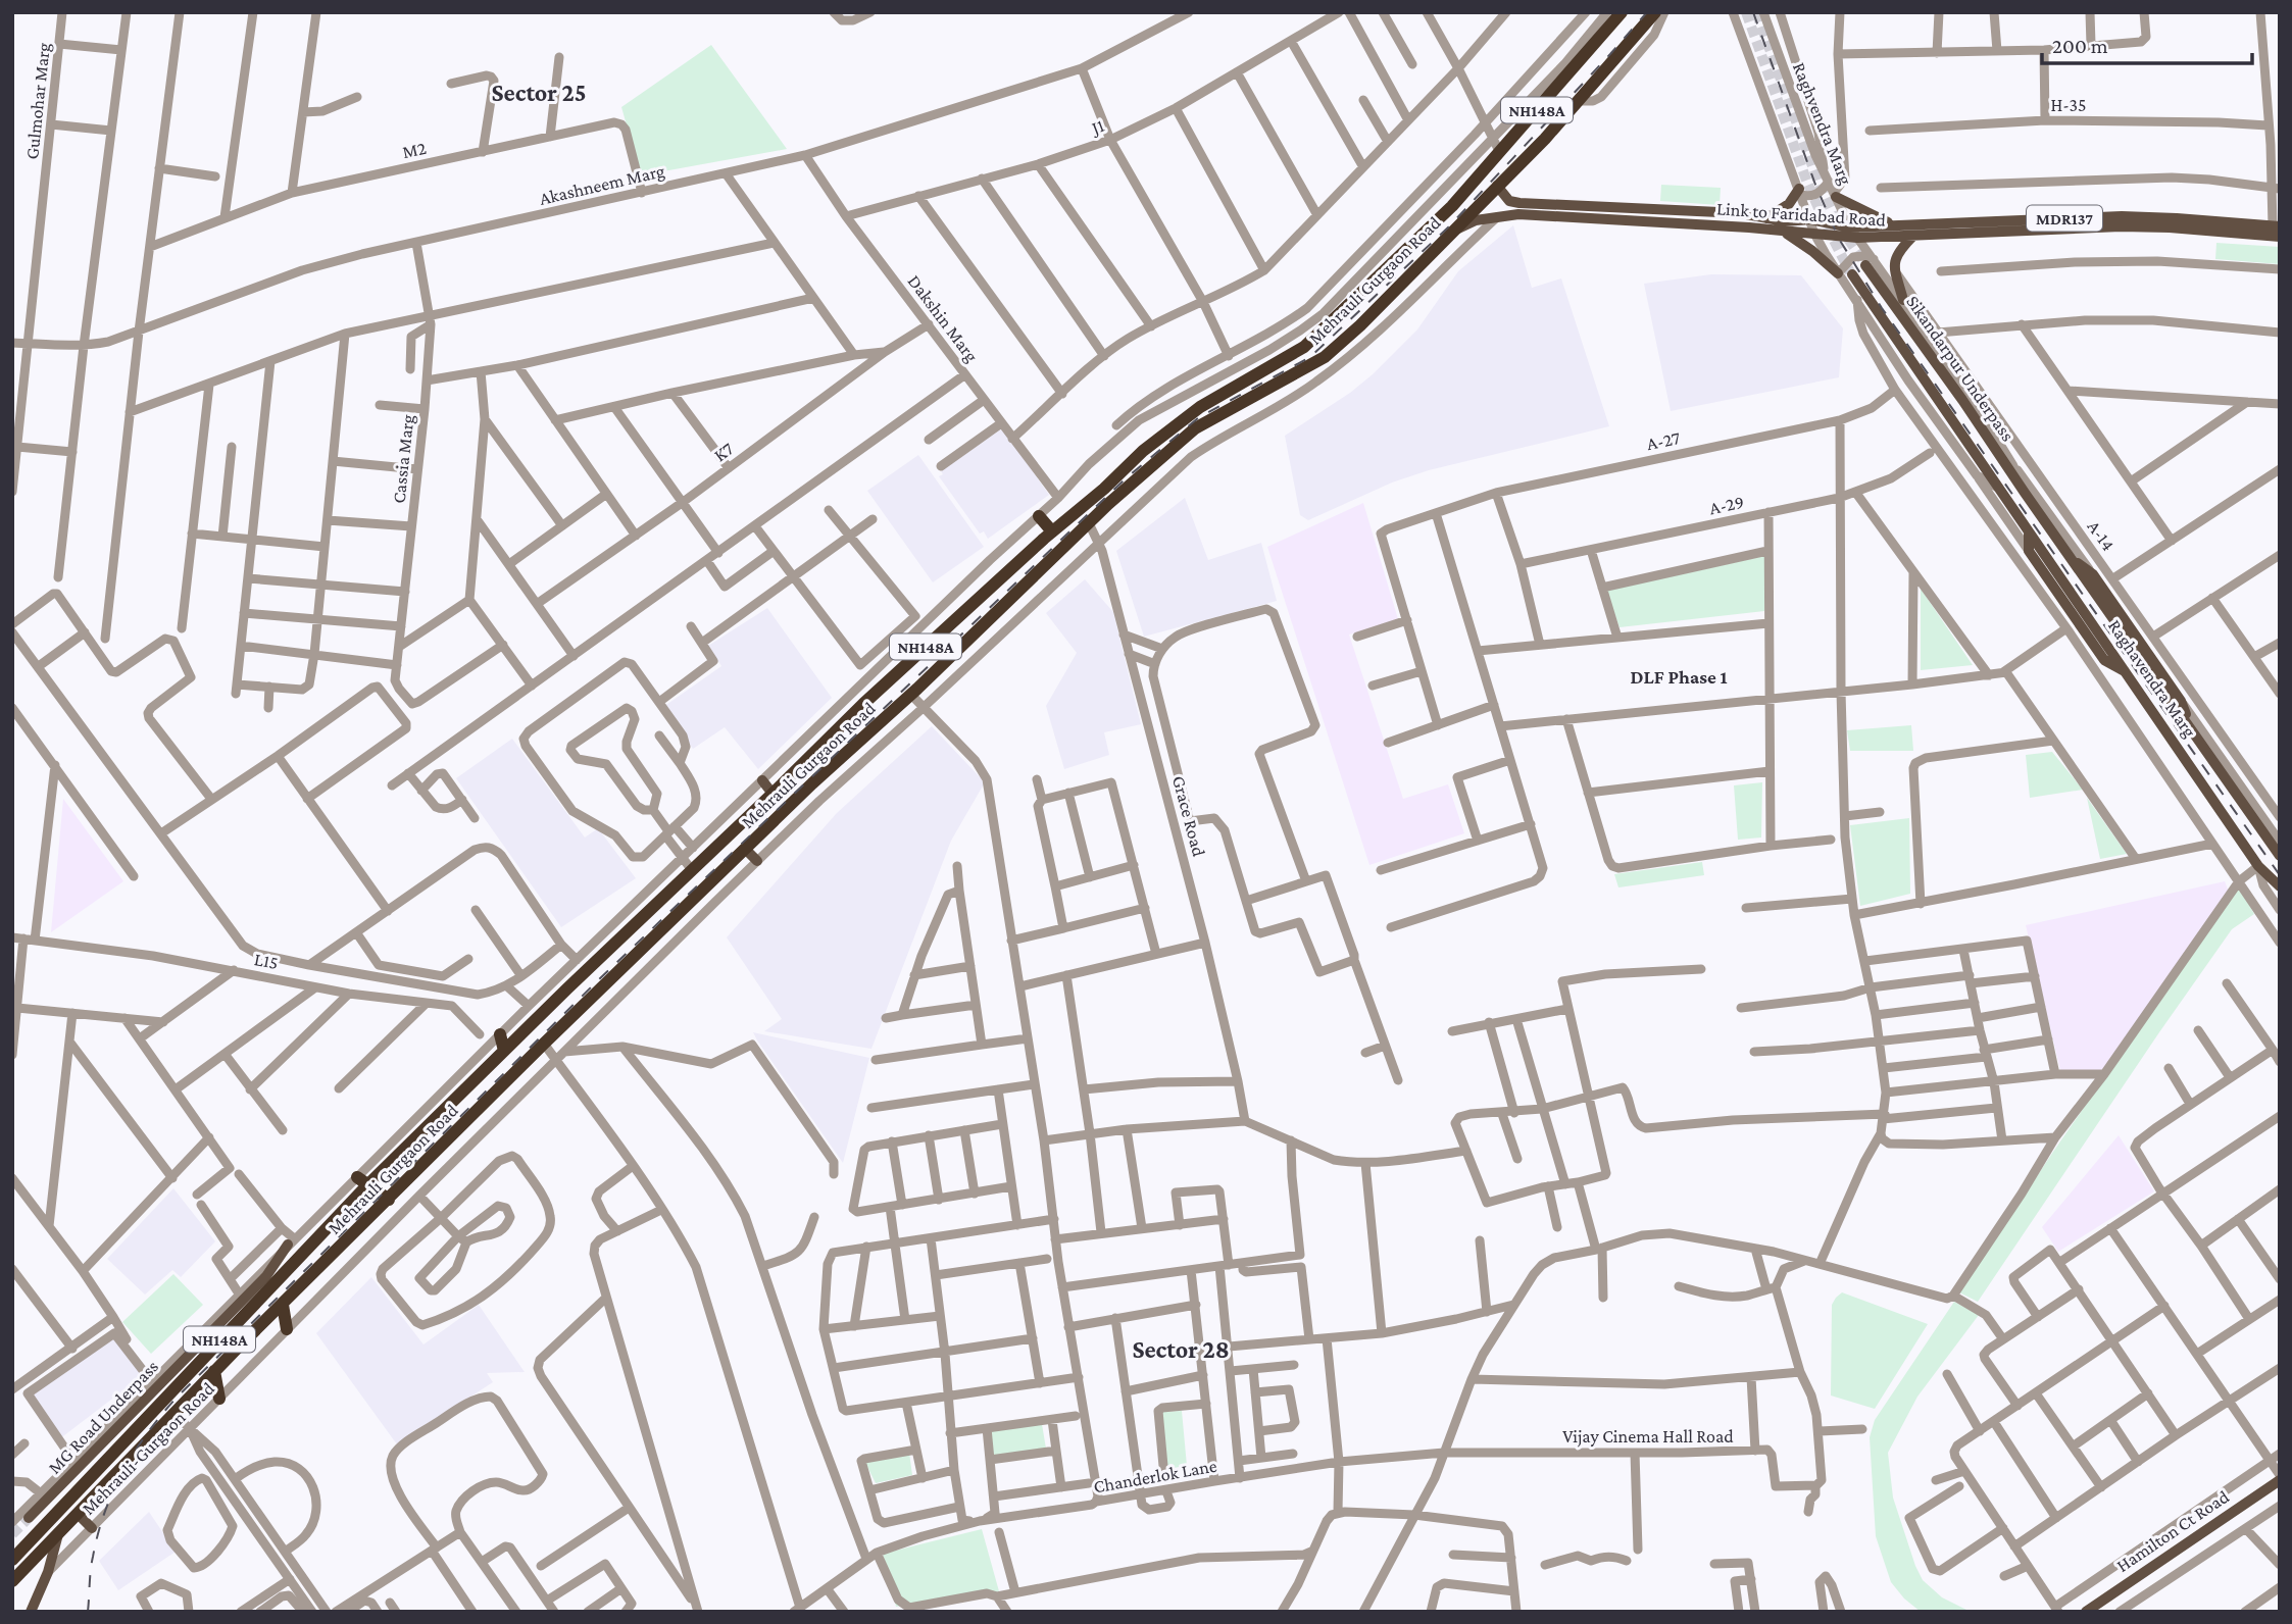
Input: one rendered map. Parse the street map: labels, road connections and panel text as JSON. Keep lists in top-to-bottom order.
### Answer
{
  "streets": {
    "highway": ["NH148A", "Mehrauli Gurgaon Road"],
    "main road": [
      "Link to Faridabad Road",
      "MDR137",
      "Sikandarpur Underpass",
      "Raghavendra Marg",
      "MG Road Underpass",
      "Hamilton Ct Road"
    ],
    "street": [
      "Gulmohar Marg",
      "H-35",
      "Raghvendra Marg",
      "J1",
      "M2",
      "Akashneem Marg",
      "Dakshin Marg",
      "A-27",
      "K7",
      "Cassia Marg",
      "A-29",
      "A-14",
      "Grace Road",
      "L15",
      "Vijay Cinema Hall Road",
      "Mehrauli-Gurgaon Road",
      "Chanderlok Lane"
    ]
  },
  "crossings": [
    ["Gulmohar Marg", "Akashneem Marg"],
    ["Raghvendra Marg", "Link to Faridabad Road"],
    ["Raghvendra Marg", "Sikandarpur Underpass"],
    ["Raghvendra Marg", "A-14"],
    ["Raghvendra Marg", "Raghavendra Marg"],
    ["J1", "Dakshin Marg"],
    ["M2", "Akashneem Marg"],
    ["Akashneem Marg", "Dakshin Marg"],
    ["Akashneem Marg", "Cassia Marg"],
    ["Link to Faridabad Road", "Mehrauli Gurgaon Road"],
    ["Link to Faridabad Road", "Mehrauli-Gurgaon Road"],
    ["Mehrauli Gurgaon Road", "Grace Road"],
    ["Dakshin Marg", "K7"],
    ["Sikandarpur Underpass", "Raghavendra Marg"],
    ["Grace Road", "Mehrauli-Gurgaon Road"],
    ["Vijay Cinema Hall Road", "Chanderlok Lane"]
  ],
  "districts": ["Sector 25", "DLF Phase 1", "Sector 28"],
  "scale_bar": "200 m"
}
